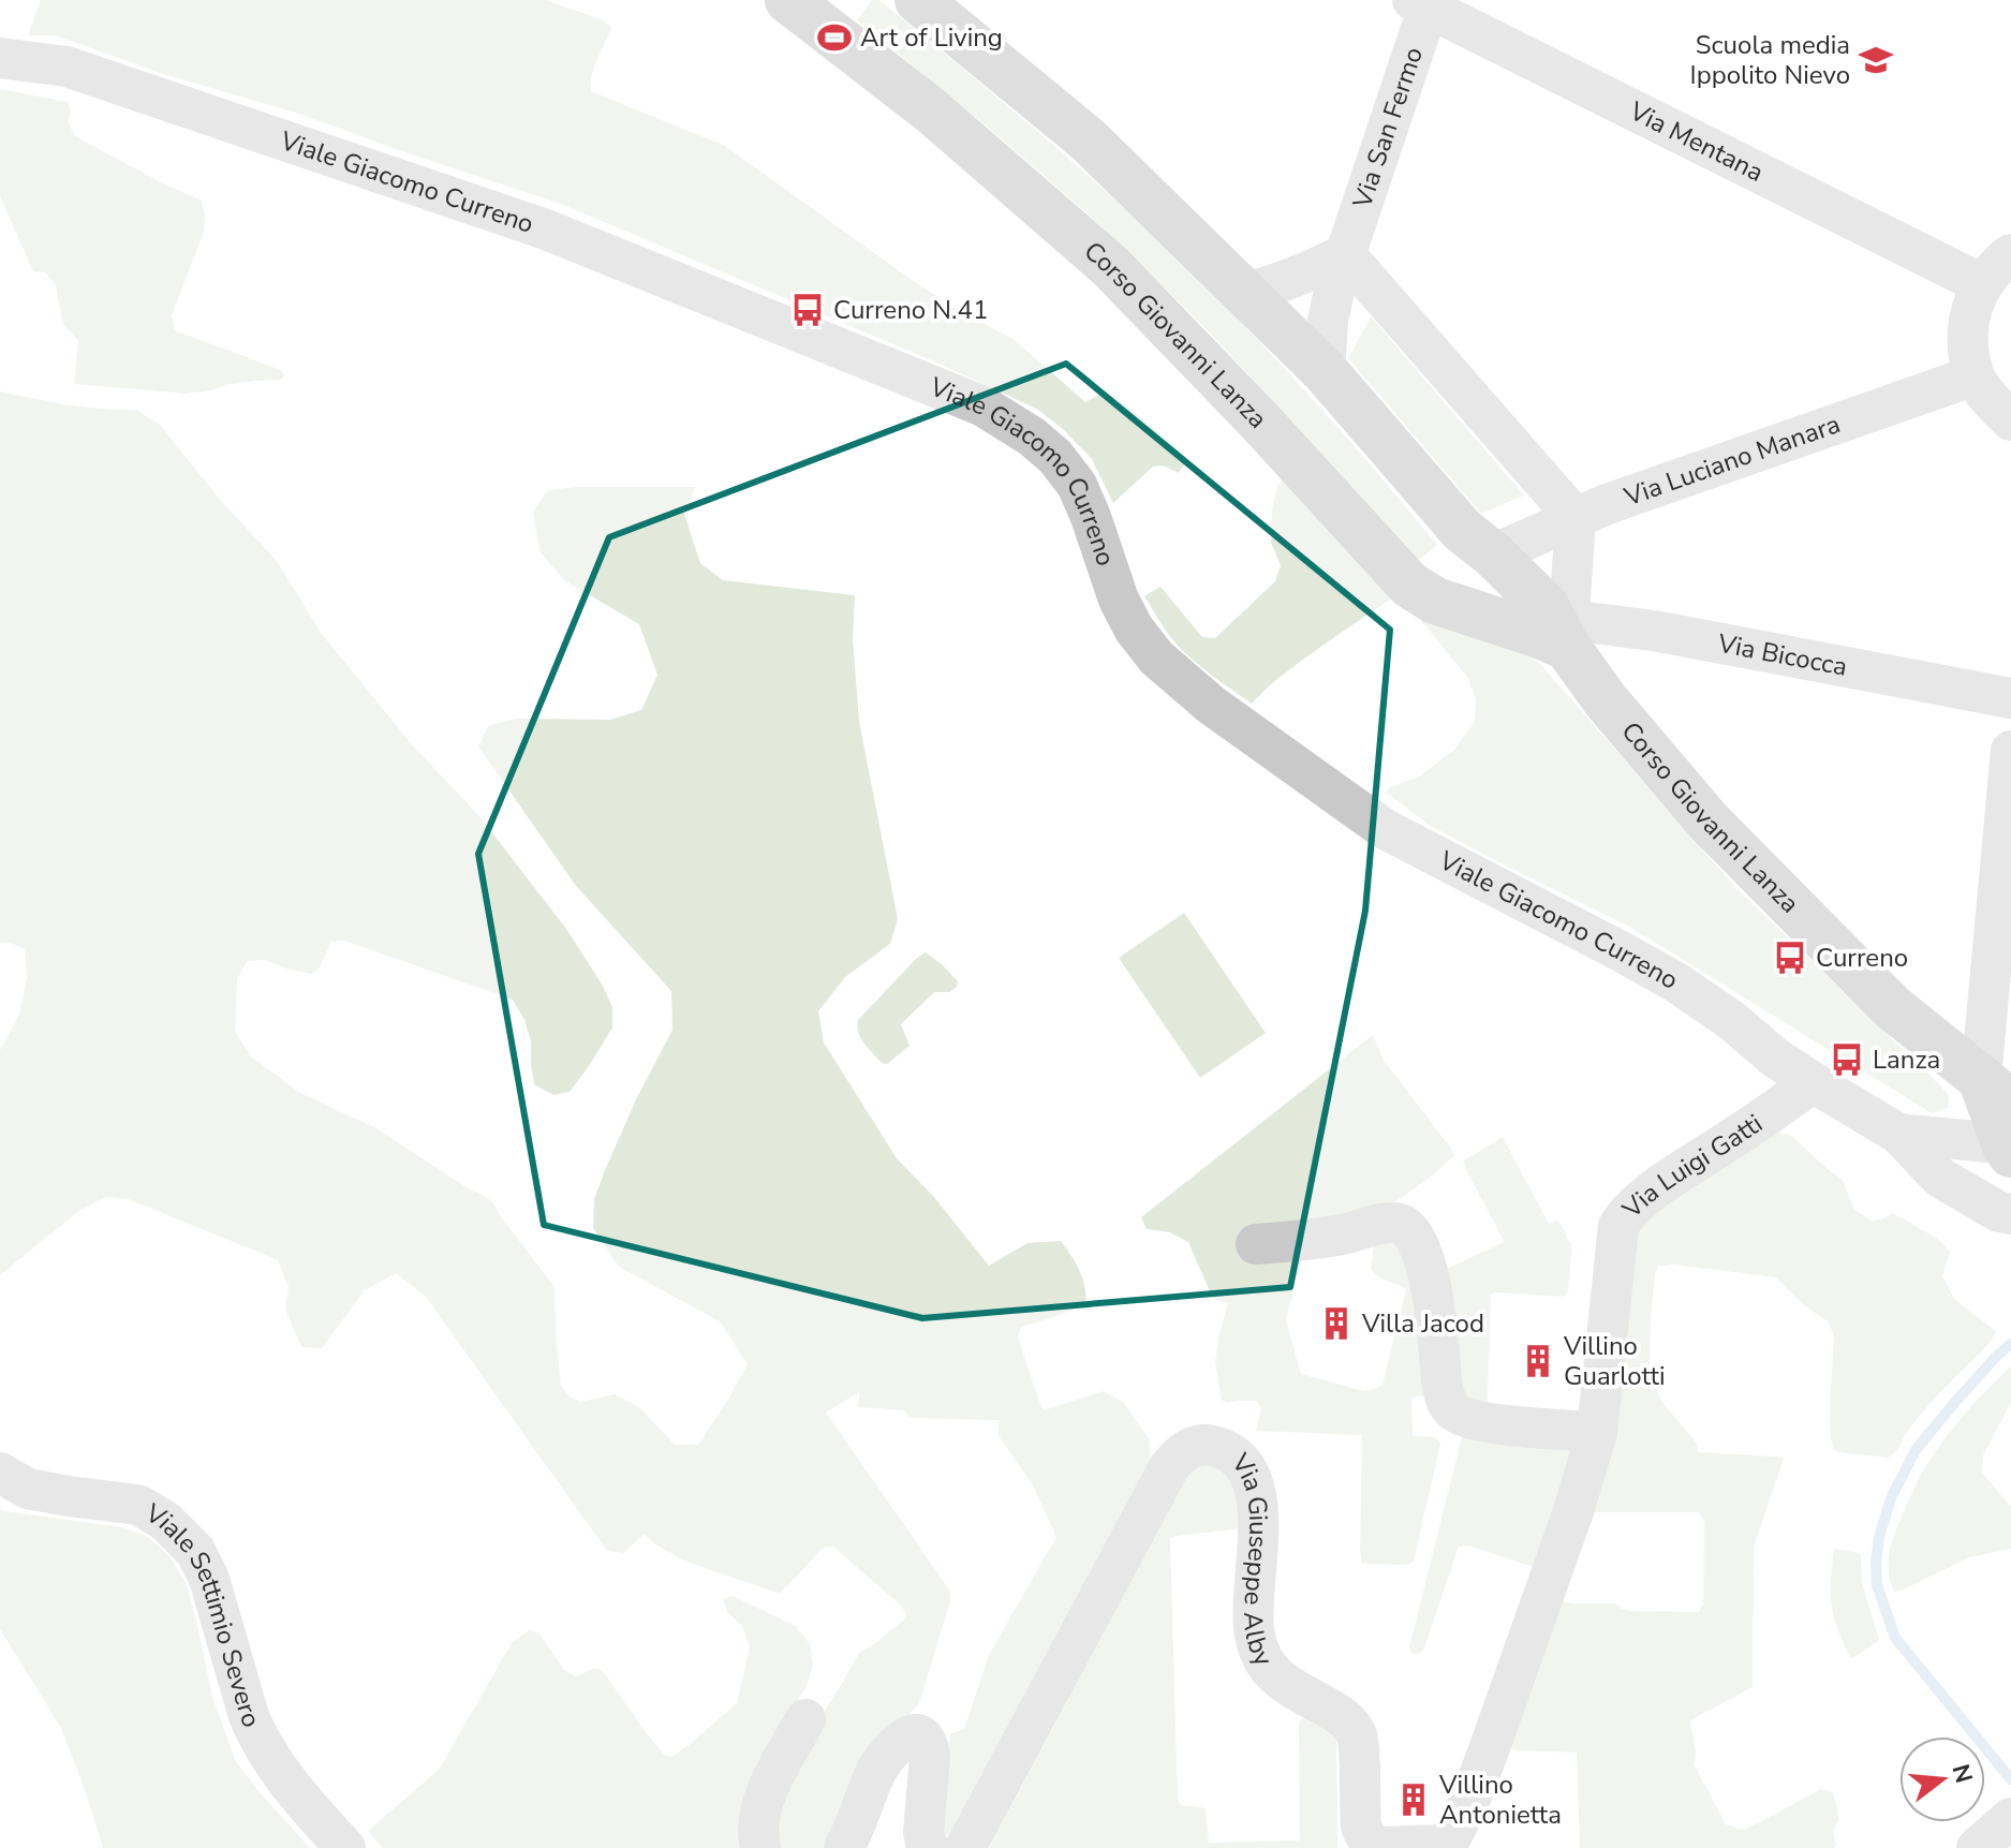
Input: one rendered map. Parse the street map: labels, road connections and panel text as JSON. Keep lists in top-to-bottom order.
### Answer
{
  "streets": {
    "street": [
      "Via San Fermo",
      "Via Mentana",
      "Viale Giacomo Curreno",
      "Corso Giovanni Lanza",
      "Via Luciano Manara",
      "Via Bicocca",
      "Via Luigi Gatti",
      "Via Giuseppe Alby",
      "Viale Settimio Severo"
    ]
  },
  "crossings": [
    ["Via San Fermo", "Via Mentana"],
    ["Via San Fermo", "Corso Giovanni Lanza"],
    ["Viale Giacomo Curreno", "Corso Giovanni Lanza"],
    ["Viale Giacomo Curreno", "Via Luigi Gatti"],
    ["Corso Giovanni Lanza", "Via Luciano Manara"],
    ["Corso Giovanni Lanza", "Via Bicocca"],
    ["Via Luigi Gatti", "Via Giuseppe Alby"]
  ],
  "places": {
    "sports": ["Art of Living"],
    "school or university": ["Scuola media Ippolito Nievo"],
    "bus stop": ["Curreno N.41", "Curreno", "Lanza"],
    "building": ["Villa Jacod", "Villino Guarlotti", "Villino Antonietta"]
  },
  "north": "right"
}
